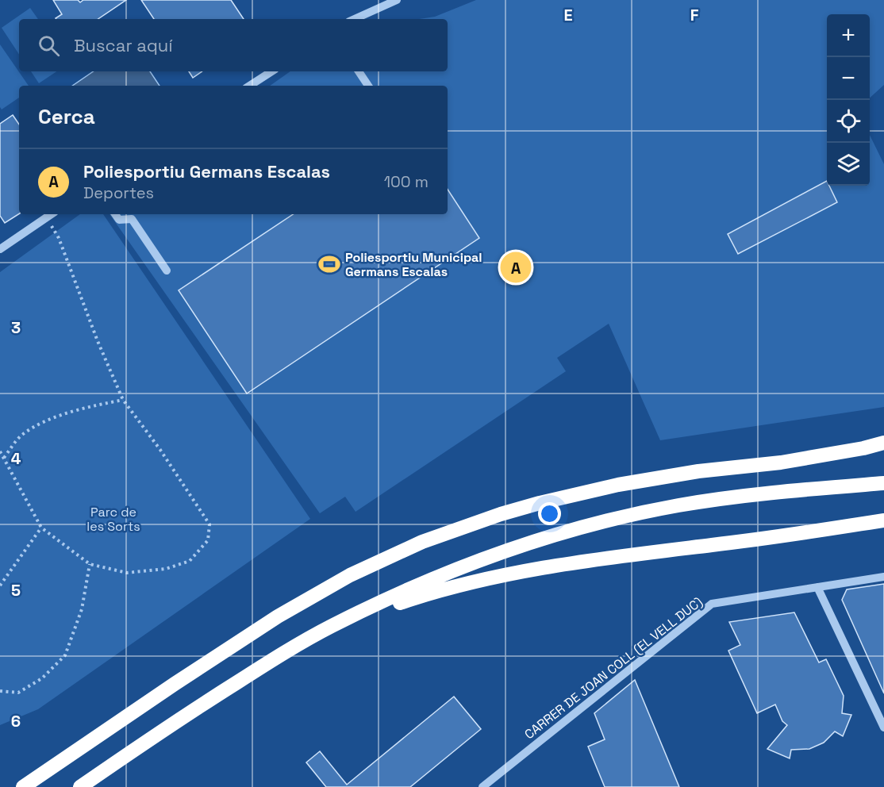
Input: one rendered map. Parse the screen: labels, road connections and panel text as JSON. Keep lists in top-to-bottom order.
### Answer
{
  "streets": {
    "street": ["CARRER DE JOAN COLL (EL VELL DUC)"]
  },
  "parks": ["Parc de les Sorts"],
  "places": {
    "sports": ["Poliesportiu Municipal Germans Escalas"]
  },
  "page": {
    "map_buttons": ["+", "−"],
    "search": "Buscar aquí",
    "heading": "Cerca",
    "list": [
      {
        "mark": "A",
        "name": "Poliesportiu Germans Escalas",
        "note": "Deportes",
        "value": "100 m"
      }
    ],
    "pins": "A"
  },
  "grid": {
    "columns": ["E", "F"],
    "rows": [
      "3",
      "4",
      "5",
      "6"
    ]
  }
}
